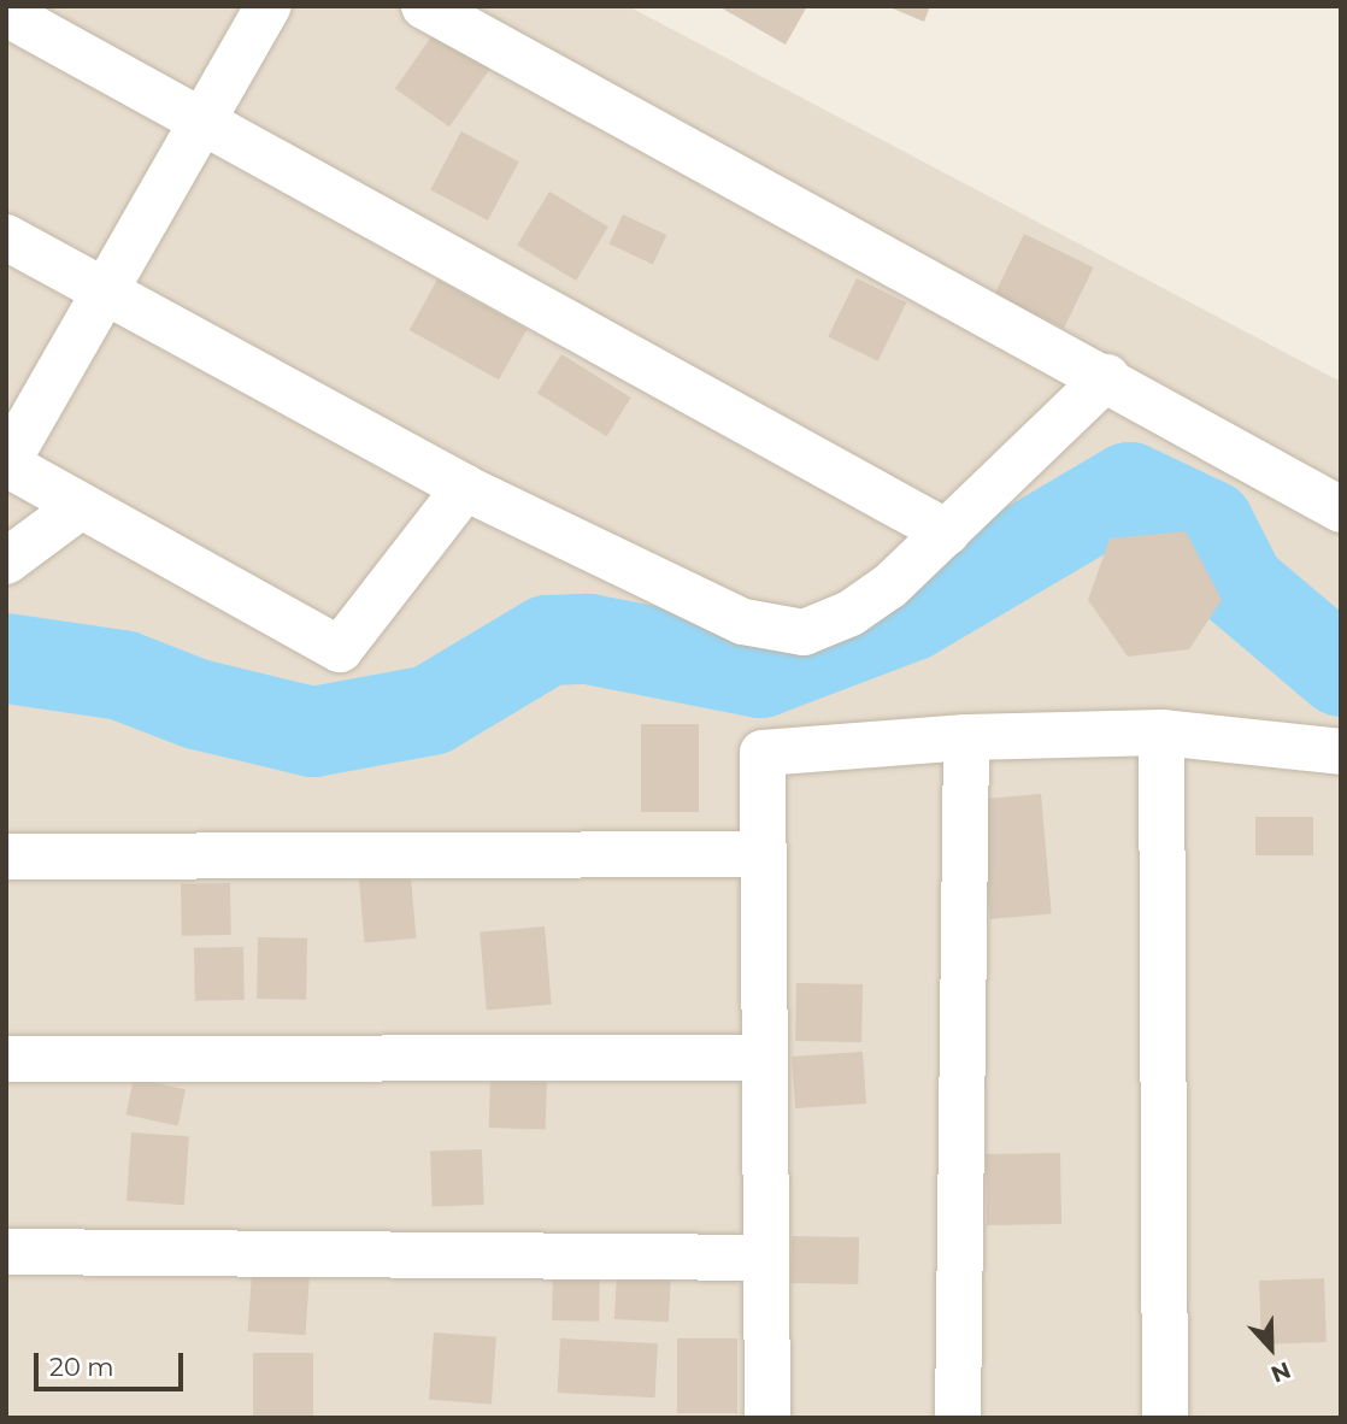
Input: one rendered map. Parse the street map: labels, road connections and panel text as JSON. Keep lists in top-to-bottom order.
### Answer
{
  "scale_bar": "20 m",
  "north": "bottom"
}
